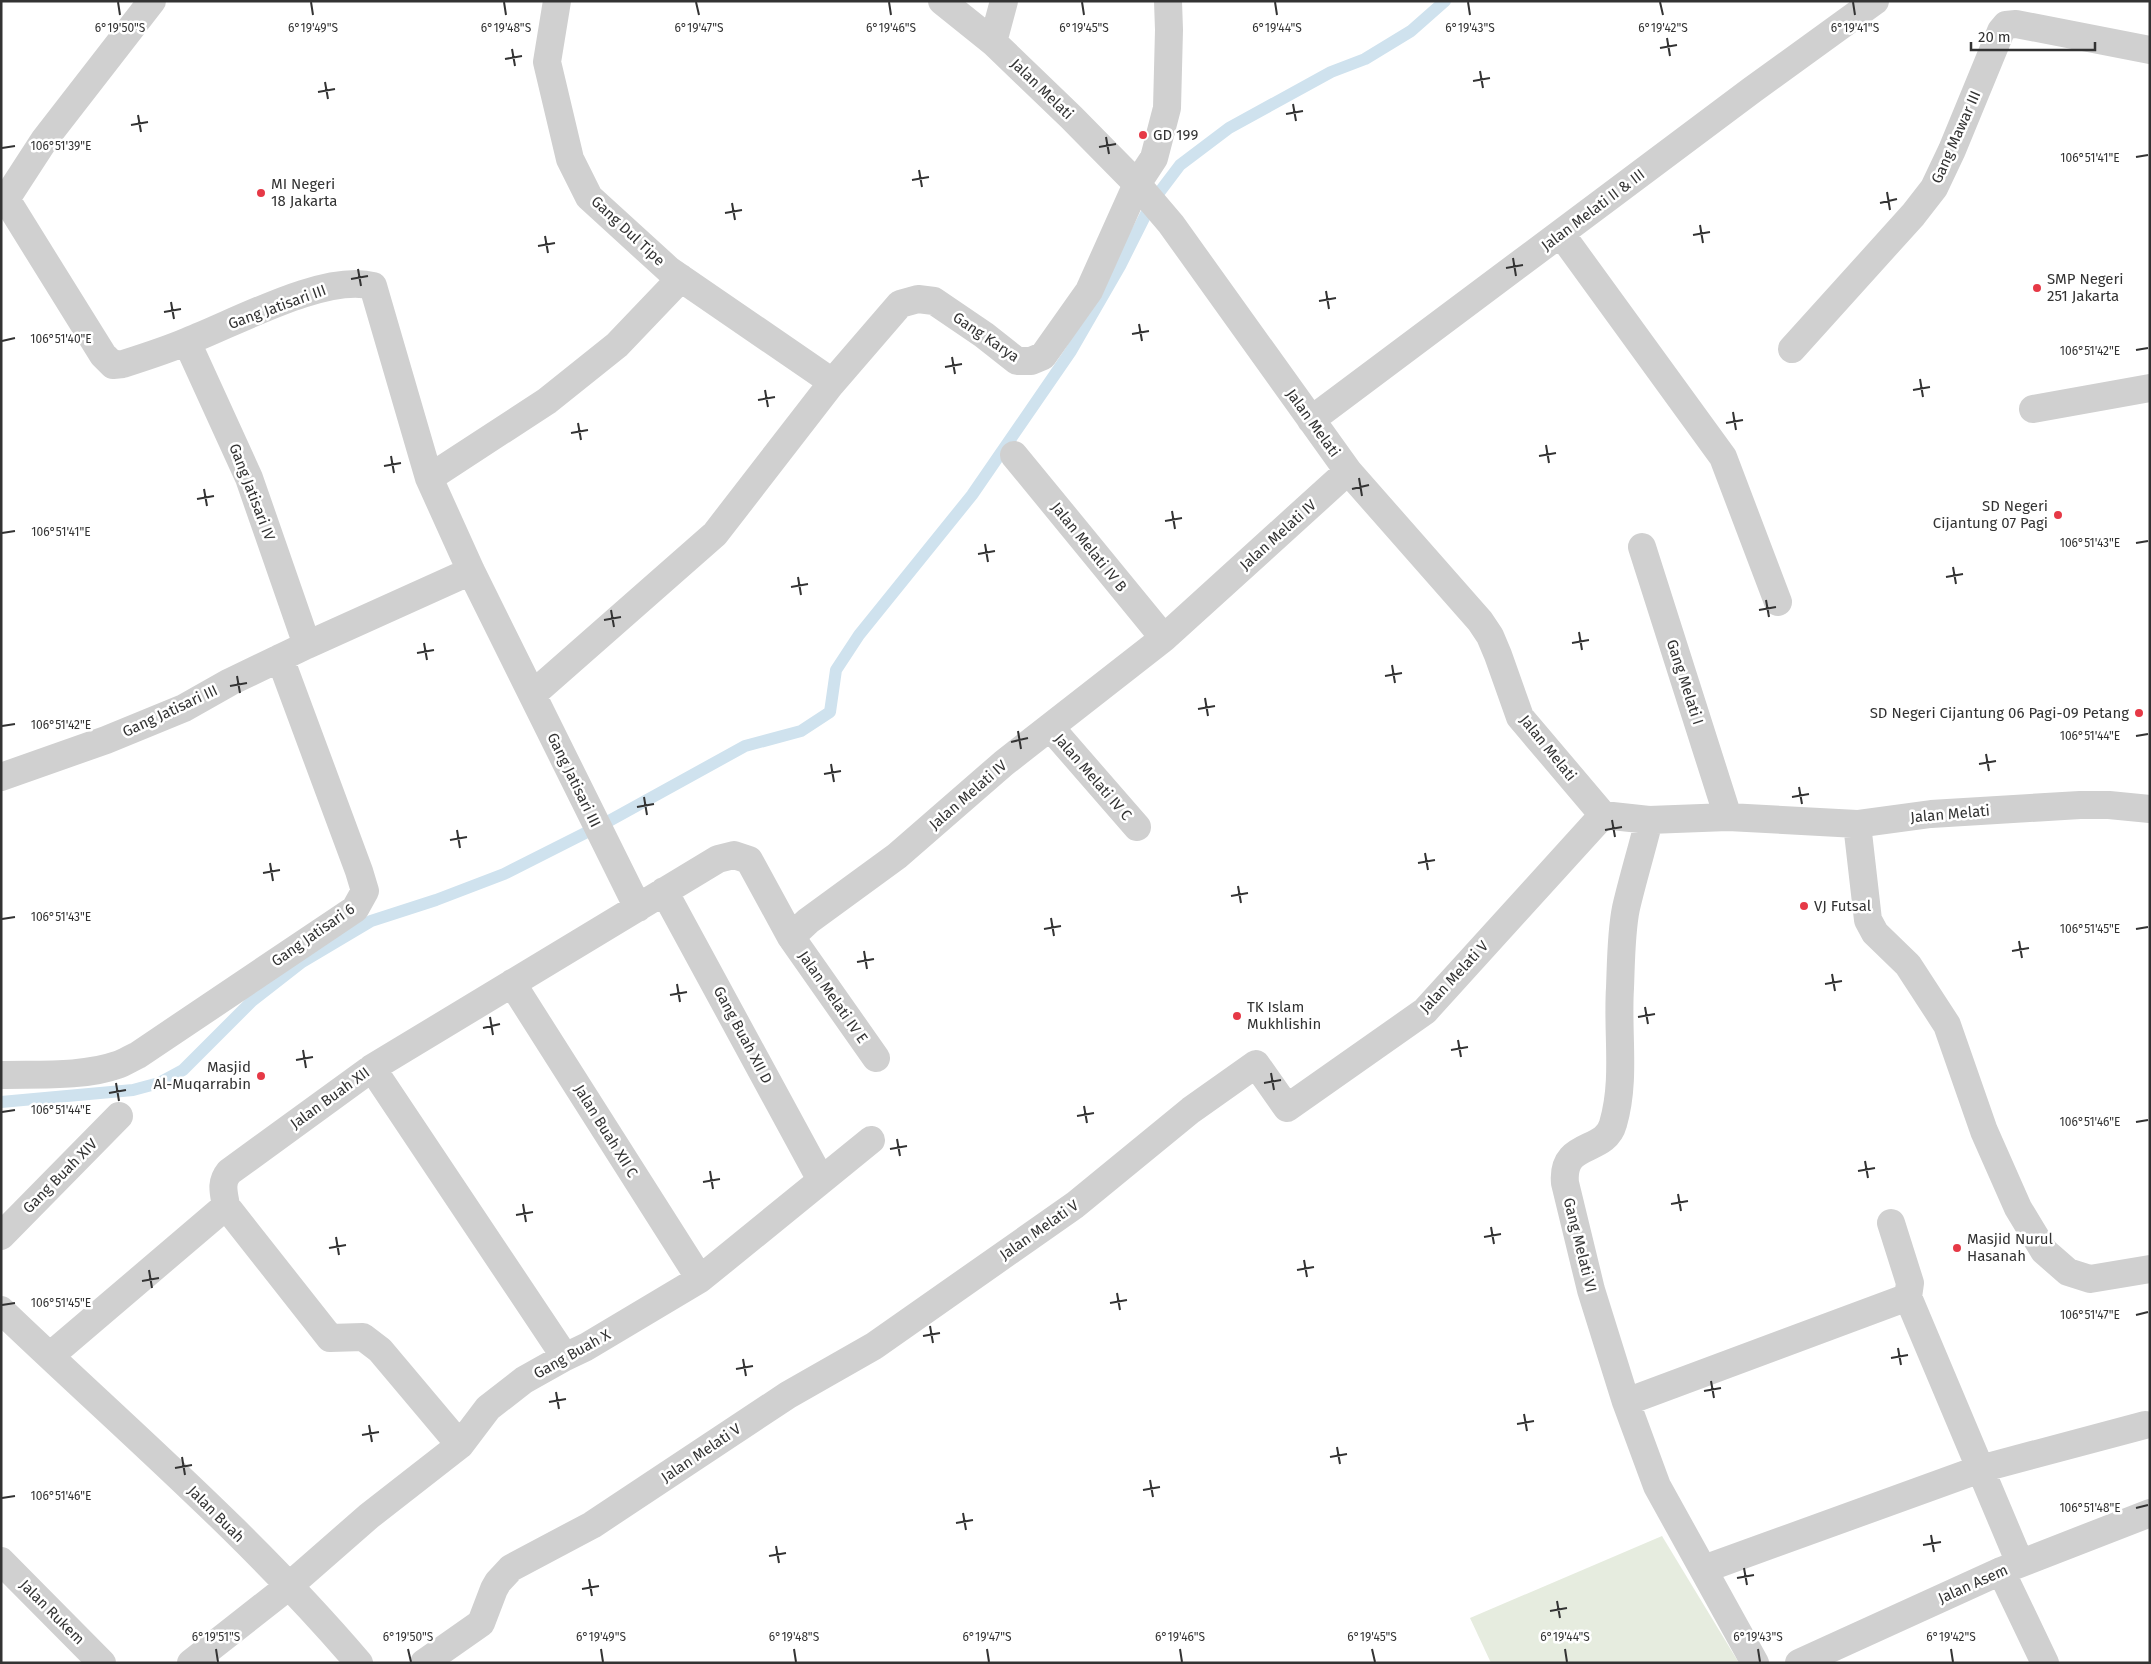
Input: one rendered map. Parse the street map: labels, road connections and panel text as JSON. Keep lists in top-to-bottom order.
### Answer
{
  "streets": {
    "street": [
      "Jalan Melati",
      "Gang Mawar III",
      "Jalan Melati II & III",
      "Gang Dul Tipe",
      "Gang Jatisari III",
      "Gang Karya",
      "Gang Jatisari IV",
      "Jalan Melati IV",
      "Jalan Melati IV B",
      "Gang Melati I",
      "Jalan Melati IV C",
      "Gang Jatisari 6",
      "Jalan Melati V",
      "Jalan Melati IV E",
      "Gang Buah XII D",
      "Jalan Buah XII",
      "Jalan Buah XII C",
      "Gang Buah XIV",
      "Gang Melati VI",
      "Gang Buah X",
      "Jalan Buah",
      "Jalan Asem",
      "Jalan Rukem"
    ]
  },
  "crossings": [
    ["Jalan Melati", "Jalan Melati II & III"],
    ["Jalan Melati", "Gang Karya"],
    ["Jalan Melati", "Jalan Melati IV"],
    ["Jalan Melati", "Gang Melati I"],
    ["Jalan Melati", "Jalan Melati V"],
    ["Jalan Melati", "Gang Melati VI"],
    ["Gang Dul Tipe", "Gang Karya"],
    ["Gang Jatisari III", "Gang Karya"],
    ["Gang Jatisari III", "Gang Jatisari IV"],
    ["Gang Jatisari III", "Gang Jatisari 6"],
    ["Gang Jatisari III", "Jalan Buah XII"],
    ["Jalan Melati IV", "Jalan Melati IV B"],
    ["Jalan Melati IV", "Jalan Melati IV C"],
    ["Jalan Melati IV", "Jalan Melati IV E"],
    ["Gang Buah XII D", "Jalan Buah XII"],
    ["Gang Buah XII D", "Gang Buah X"],
    ["Jalan Buah XII", "Jalan Buah XII C"],
    ["Jalan Buah XII C", "Gang Buah X"],
    ["Gang Buah X", "Jalan Buah"]
  ],
  "places": [
    "GD 199",
    "MI Negeri 18 Jakarta",
    "SMP Negeri 251 Jakarta",
    "SD Negeri Cijantung 07 Pagi",
    "SD Negeri Cijantung 06 Pagi-09 Petang",
    "VJ Futsal",
    "TK Islam Mukhlishin",
    "Masjid Al-Muqarrabin",
    "Masjid Nurul Hasanah"
  ],
  "scale_bar": "20 m",
  "coordinates": [
    "6°19'50\"S",
    "6°19'49\"S",
    "6°19'48\"S",
    "6°19'47\"S",
    "6°19'46\"S",
    "6°19'44\"S",
    "6°19'41\"S",
    "6°19'45\"S",
    "6°19'43\"S",
    "6°19'42\"S",
    "106°51'39\"E",
    "106°51'41\"E",
    "106°51'40\"E",
    "106°51'42\"E",
    "106°51'43\"E",
    "106°51'44\"E",
    "106°51'45\"E",
    "106°51'46\"E",
    "106°51'47\"E",
    "106°51'48\"E",
    "6°19'51\"S"
  ]
}
